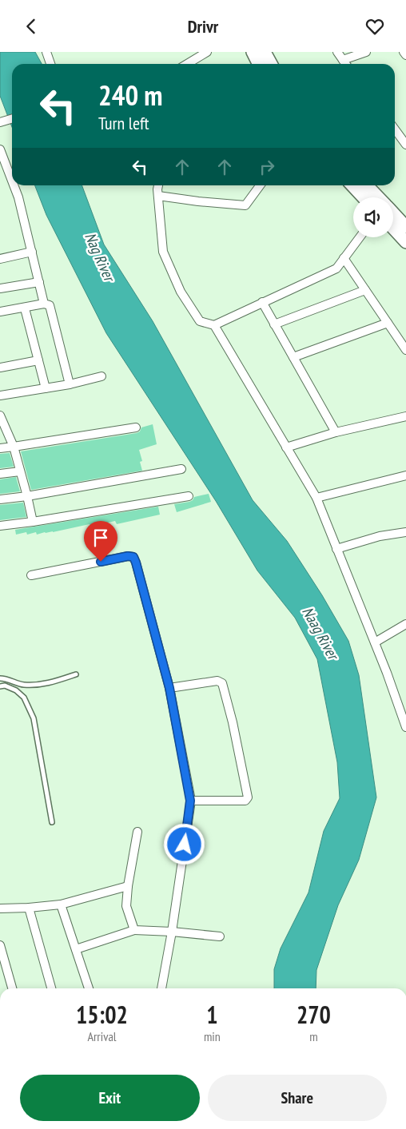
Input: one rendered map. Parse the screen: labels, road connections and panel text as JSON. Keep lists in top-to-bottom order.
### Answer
{
  "water": ["Nag River", "Naag River"],
  "page": {
    "header": "Drivr",
    "turn": ["240 m", "Turn left"],
    "eta": [
      "15:02",
      "Arrival",
      "1",
      "min",
      "270",
      "m"
    ],
    "buttons": ["Exit", "Share"]
  }
}
